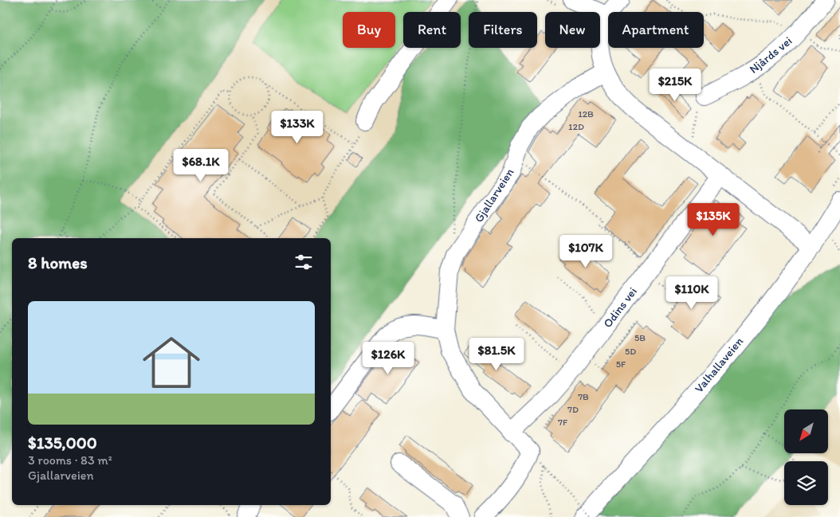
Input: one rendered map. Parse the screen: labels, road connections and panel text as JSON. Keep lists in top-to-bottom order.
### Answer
{
  "streets": {
    "street": [
      "Njårds vei",
      "Gjallarveien",
      "Odins vei",
      "Valhallaveien"
    ]
  },
  "crossings": [
    ["Gjallarveien", "Odins vei"]
  ],
  "house_numbers": [
    "12B",
    "12D",
    "5B",
    "5D",
    "5F",
    "7B",
    "7D",
    "7F"
  ],
  "north": "bottom left",
  "page": {
    "chip": [
      "Buy",
      "Rent",
      "Filters",
      "New",
      "Apartment"
    ],
    "price": [
      "$215K",
      "$133K",
      "$68.1K",
      "$135K",
      "$107K",
      "$110K",
      "$81.5K",
      "$126K"
    ],
    "heading": "8 homes",
    "list": [
      {
        "name": "$135,000",
        "note": "3 rooms · 83 m² · Gjallarveien"
      }
    ]
  }
}
